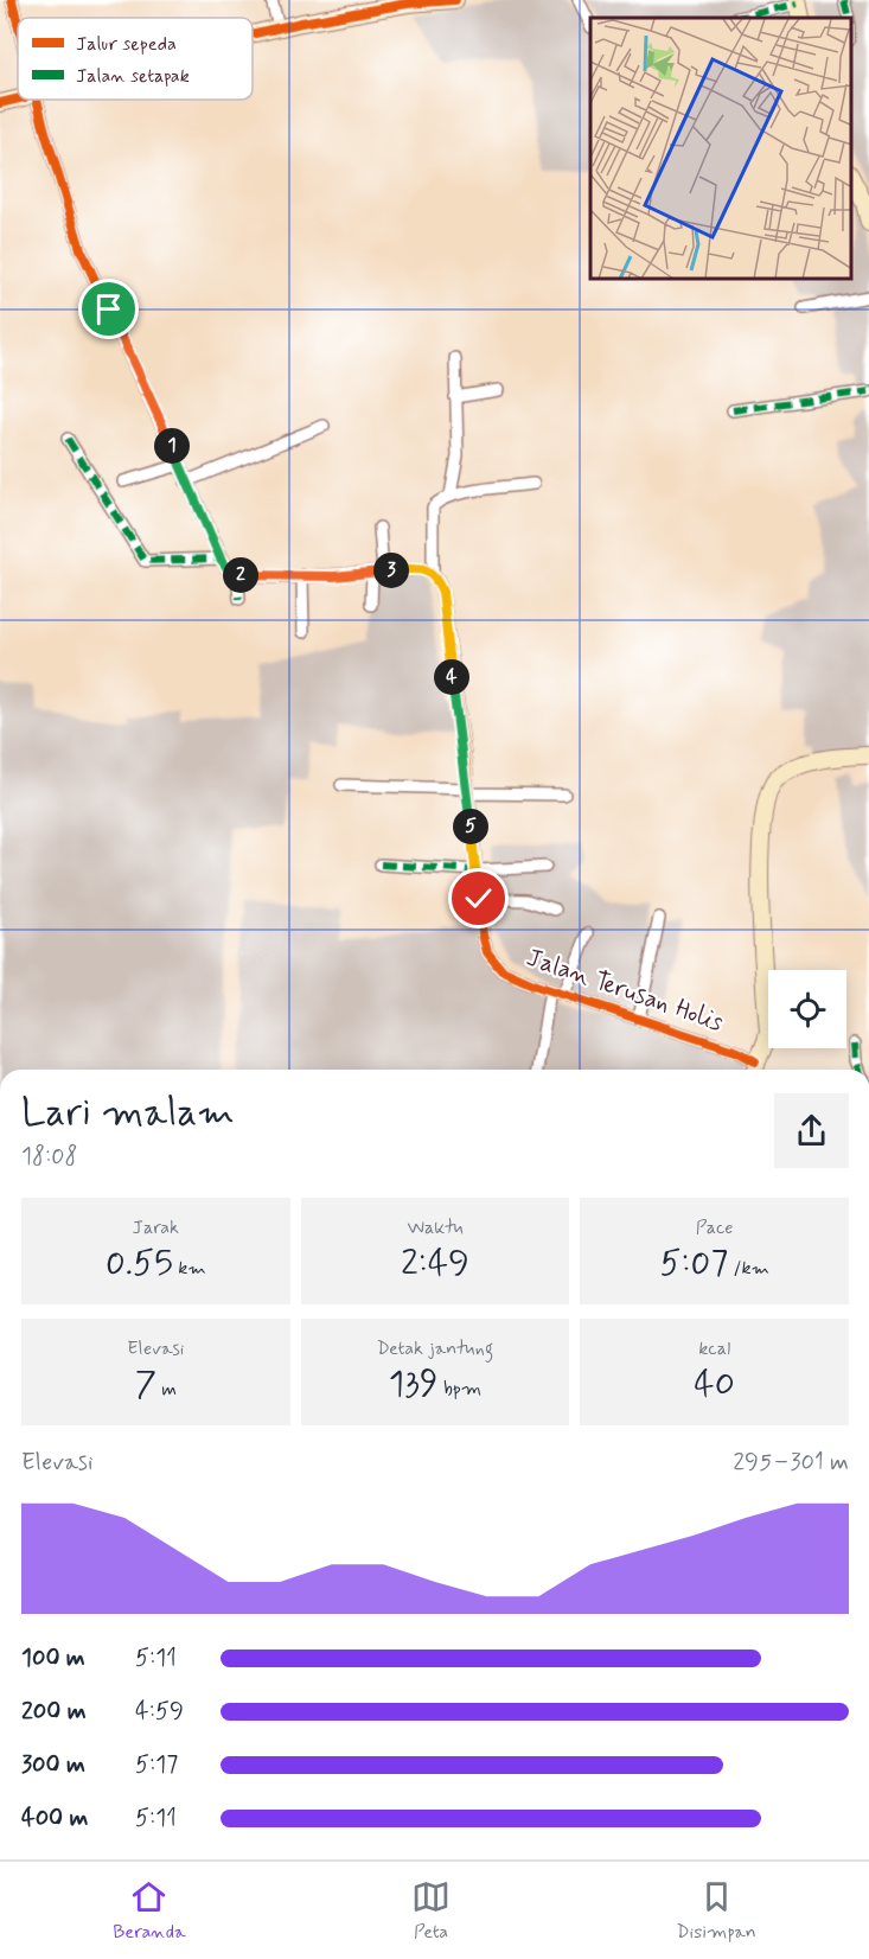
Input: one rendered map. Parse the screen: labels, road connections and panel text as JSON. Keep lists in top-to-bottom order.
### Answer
{
  "streets": {
    "street": ["Jalan Terusan Holis"]
  },
  "legend": ["Jalur sepeda", "Jalan setapak"],
  "page": {
    "pins": [
      "1",
      "3",
      "2",
      "4",
      "5"
    ],
    "heading": ["Lari malam", "18:08"],
    "stats": [
      ["Jarak", "0.55 km"],
      ["Waktu", "2:49"],
      ["Pace", "5:07 /km"],
      ["Elevasi", "7 m"],
      ["Detak jantung", "139 bpm"],
      ["kcal", "40"]
    ],
    "chart": ["Elevasi", "295–301 m"],
    "list": [
      {
        "name": "100 m",
        "note": "5:11"
      },
      {
        "name": "200 m",
        "note": "4:59"
      },
      {
        "name": "300 m",
        "note": "5:17"
      },
      {
        "name": "400 m",
        "note": "5:11"
      }
    ],
    "tabs": ["Beranda", "Peta", "Disimpan"]
  }
}
